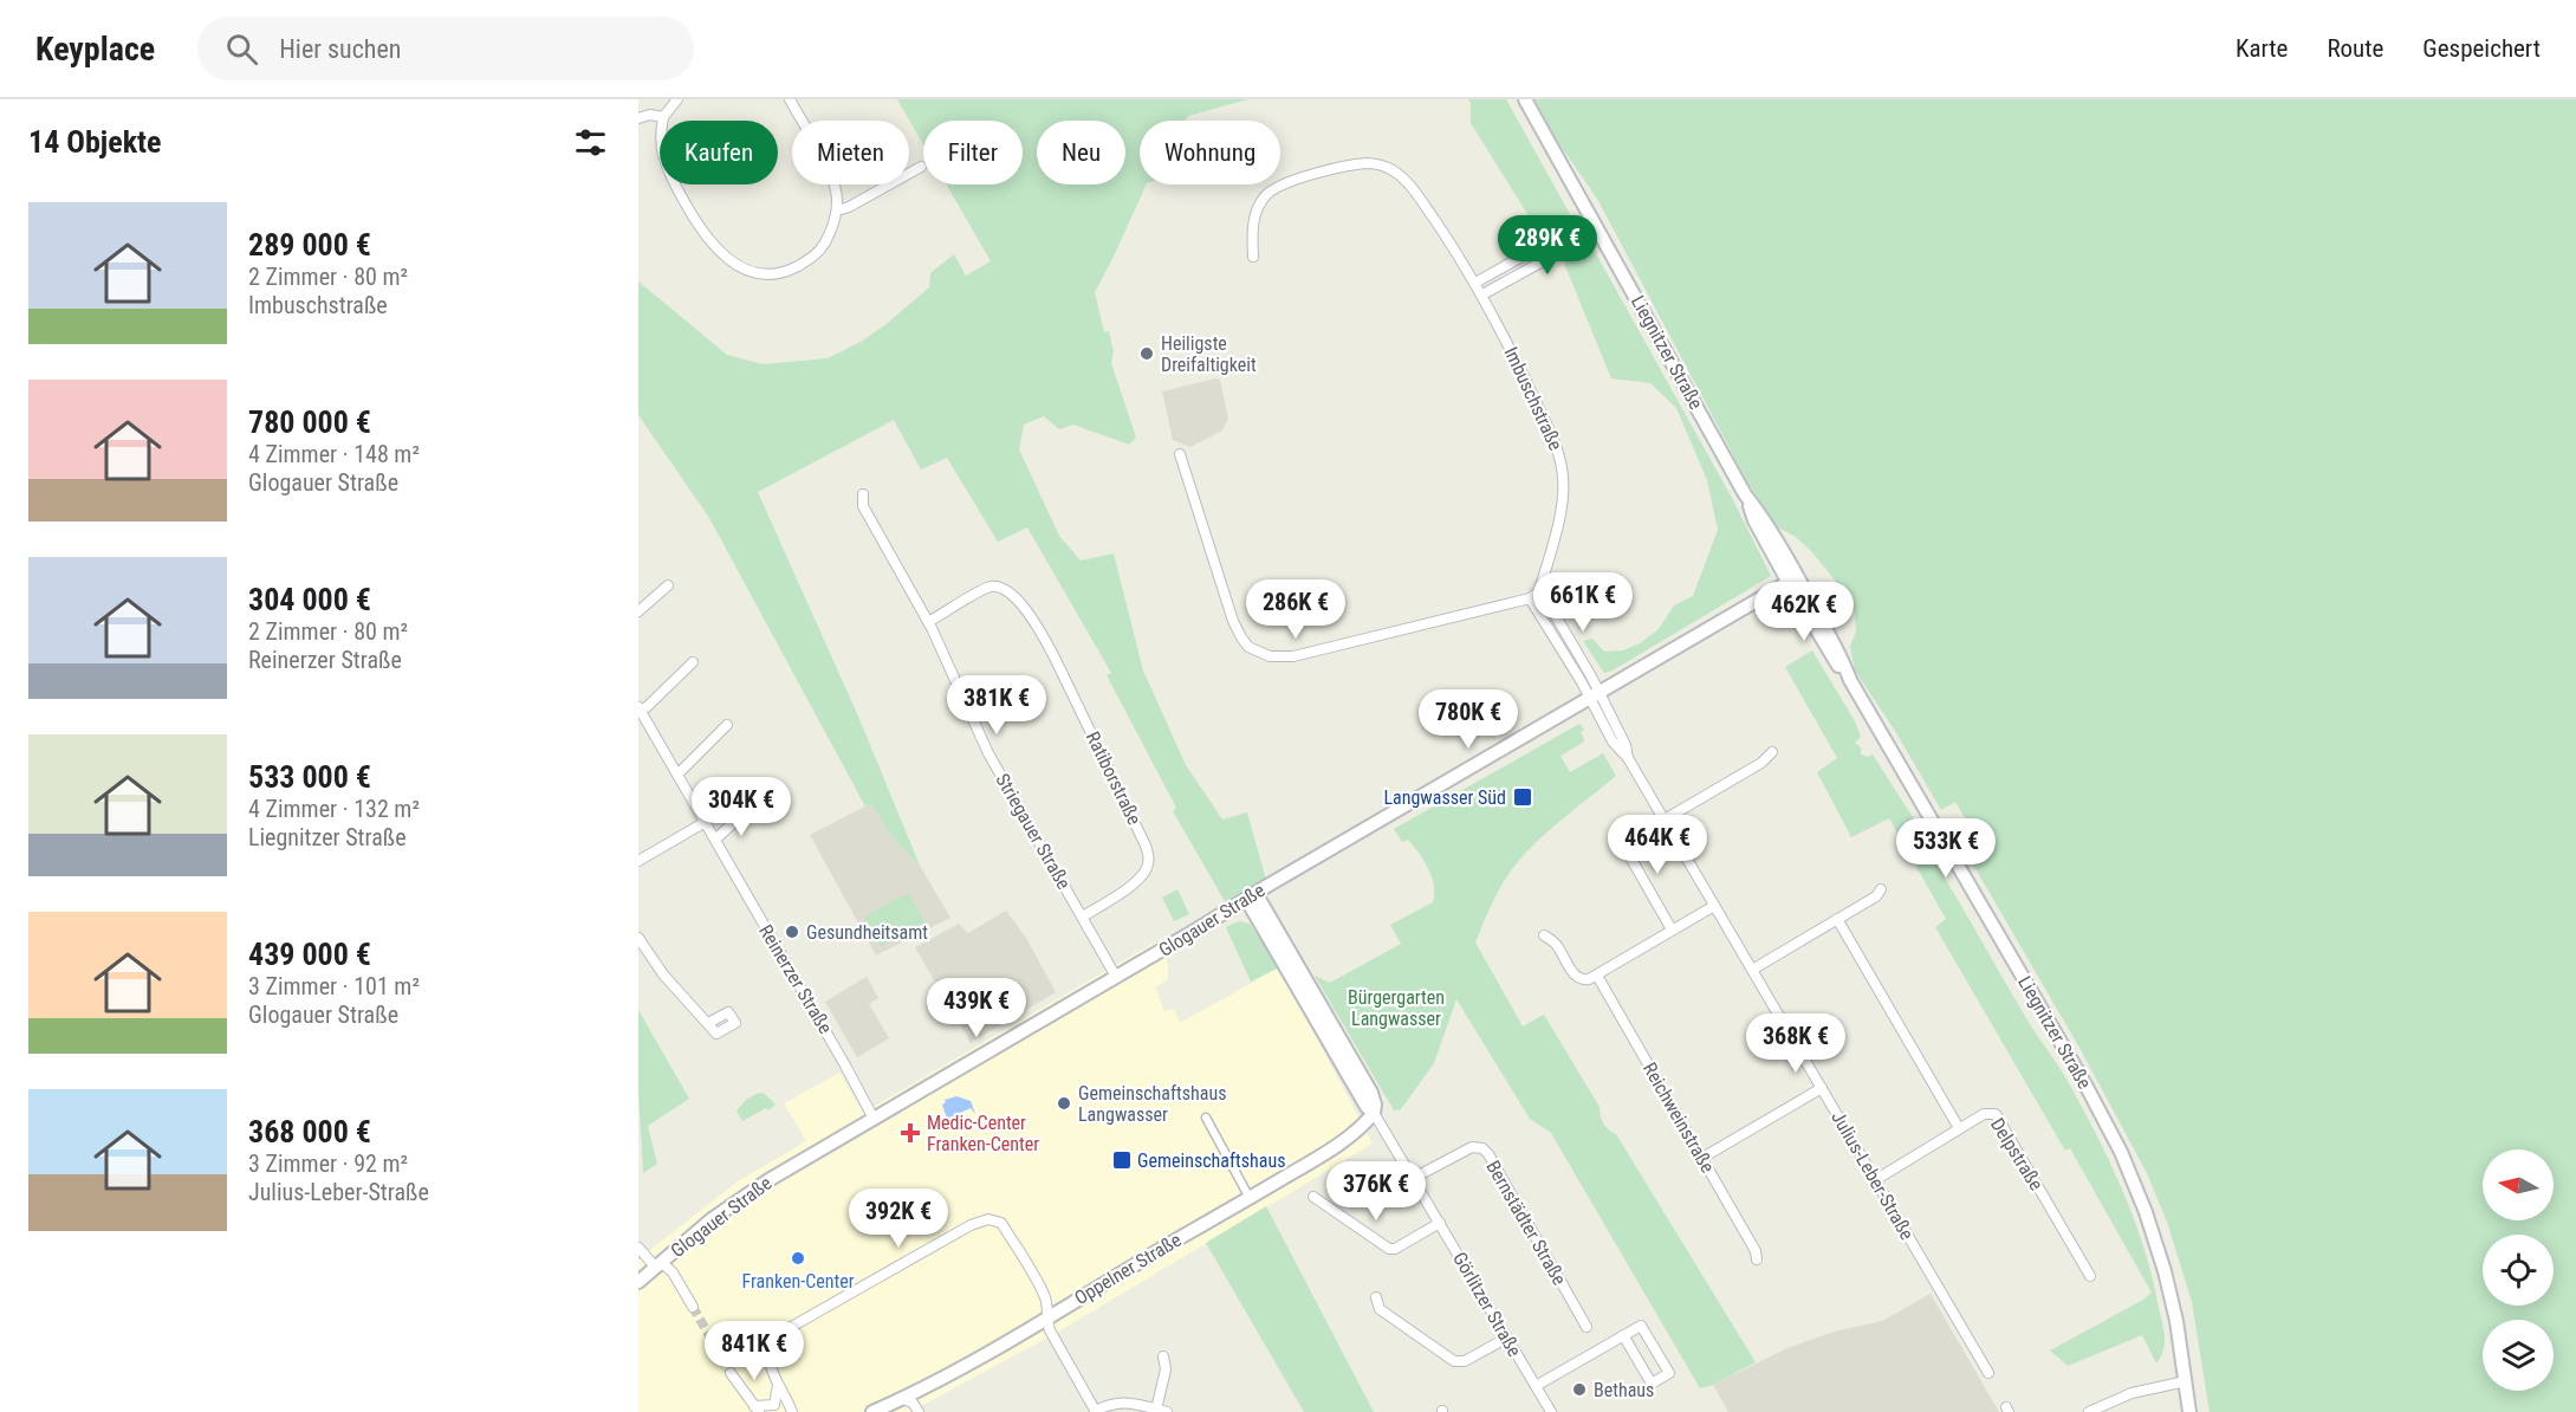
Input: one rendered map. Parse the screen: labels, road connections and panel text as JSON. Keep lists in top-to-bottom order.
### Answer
{
  "streets": {
    "street": [
      "Liegnitzer Straße",
      "Imbuschstraße",
      "Ratiborstraße",
      "Striegauer Straße",
      "Glogauer Straße",
      "Reinerzer Straße",
      "Reichweinstraße",
      "Delpstraße",
      "Julius-Leber-Straße",
      "Bernstädter Straße",
      "Oppelner Straße",
      "Görlitzer Straße"
    ]
  },
  "crossings": [
    ["Liegnitzer Straße", "Glogauer Straße"],
    ["Ratiborstraße", "Striegauer Straße"],
    ["Striegauer Straße", "Glogauer Straße"],
    ["Glogauer Straße", "Reinerzer Straße"],
    ["Glogauer Straße", "Julius-Leber-Straße"],
    ["Glogauer Straße", "Görlitzer Straße"],
    ["Delpstraße", "Julius-Leber-Straße"],
    ["Bernstädter Straße", "Görlitzer Straße"],
    ["Oppelner Straße", "Görlitzer Straße"]
  ],
  "parks": ["Bürgergarten Langwasser"],
  "places": {
    "other": [
      "Heiligste Dreifaltigkeit",
      "Gesundheitsamt",
      "Gemeinschaftshaus Langwasser",
      "Franken-Center",
      "Bethaus"
    ],
    "transit": ["Langwasser Süd", "Gemeinschaftshaus"],
    "health": ["Medic-Center Franken-Center"]
  },
  "north": "left",
  "page": {
    "header": "Keyplace",
    "search": "Hier suchen",
    "nav": ["Karte", "Route", "Gespeichert"],
    "heading": "14 Objekte",
    "chip": [
      "Kaufen",
      "Mieten",
      "Filter",
      "Neu",
      "Wohnung"
    ],
    "list": [
      {
        "name": "289 000 €",
        "note": "2 Zimmer · 80 m² · Imbuschstraße"
      },
      {
        "name": "780 000 €",
        "note": "4 Zimmer · 148 m² · Glogauer Straße"
      },
      {
        "name": "304 000 €",
        "note": "2 Zimmer · 80 m² · Reinerzer Straße"
      },
      {
        "name": "533 000 €",
        "note": "4 Zimmer · 132 m² · Liegnitzer Straße"
      },
      {
        "name": "439 000 €",
        "note": "3 Zimmer · 101 m² · Glogauer Straße"
      },
      {
        "name": "368 000 €",
        "note": "3 Zimmer · 92 m² · Julius-Leber-Straße"
      }
    ],
    "price": [
      "289K €",
      "661K €",
      "286K €",
      "462K €",
      "381K €",
      "780K €",
      "304K €",
      "464K €",
      "533K €",
      "439K €",
      "368K €",
      "376K €",
      "392K €",
      "841K €"
    ]
  }
}
